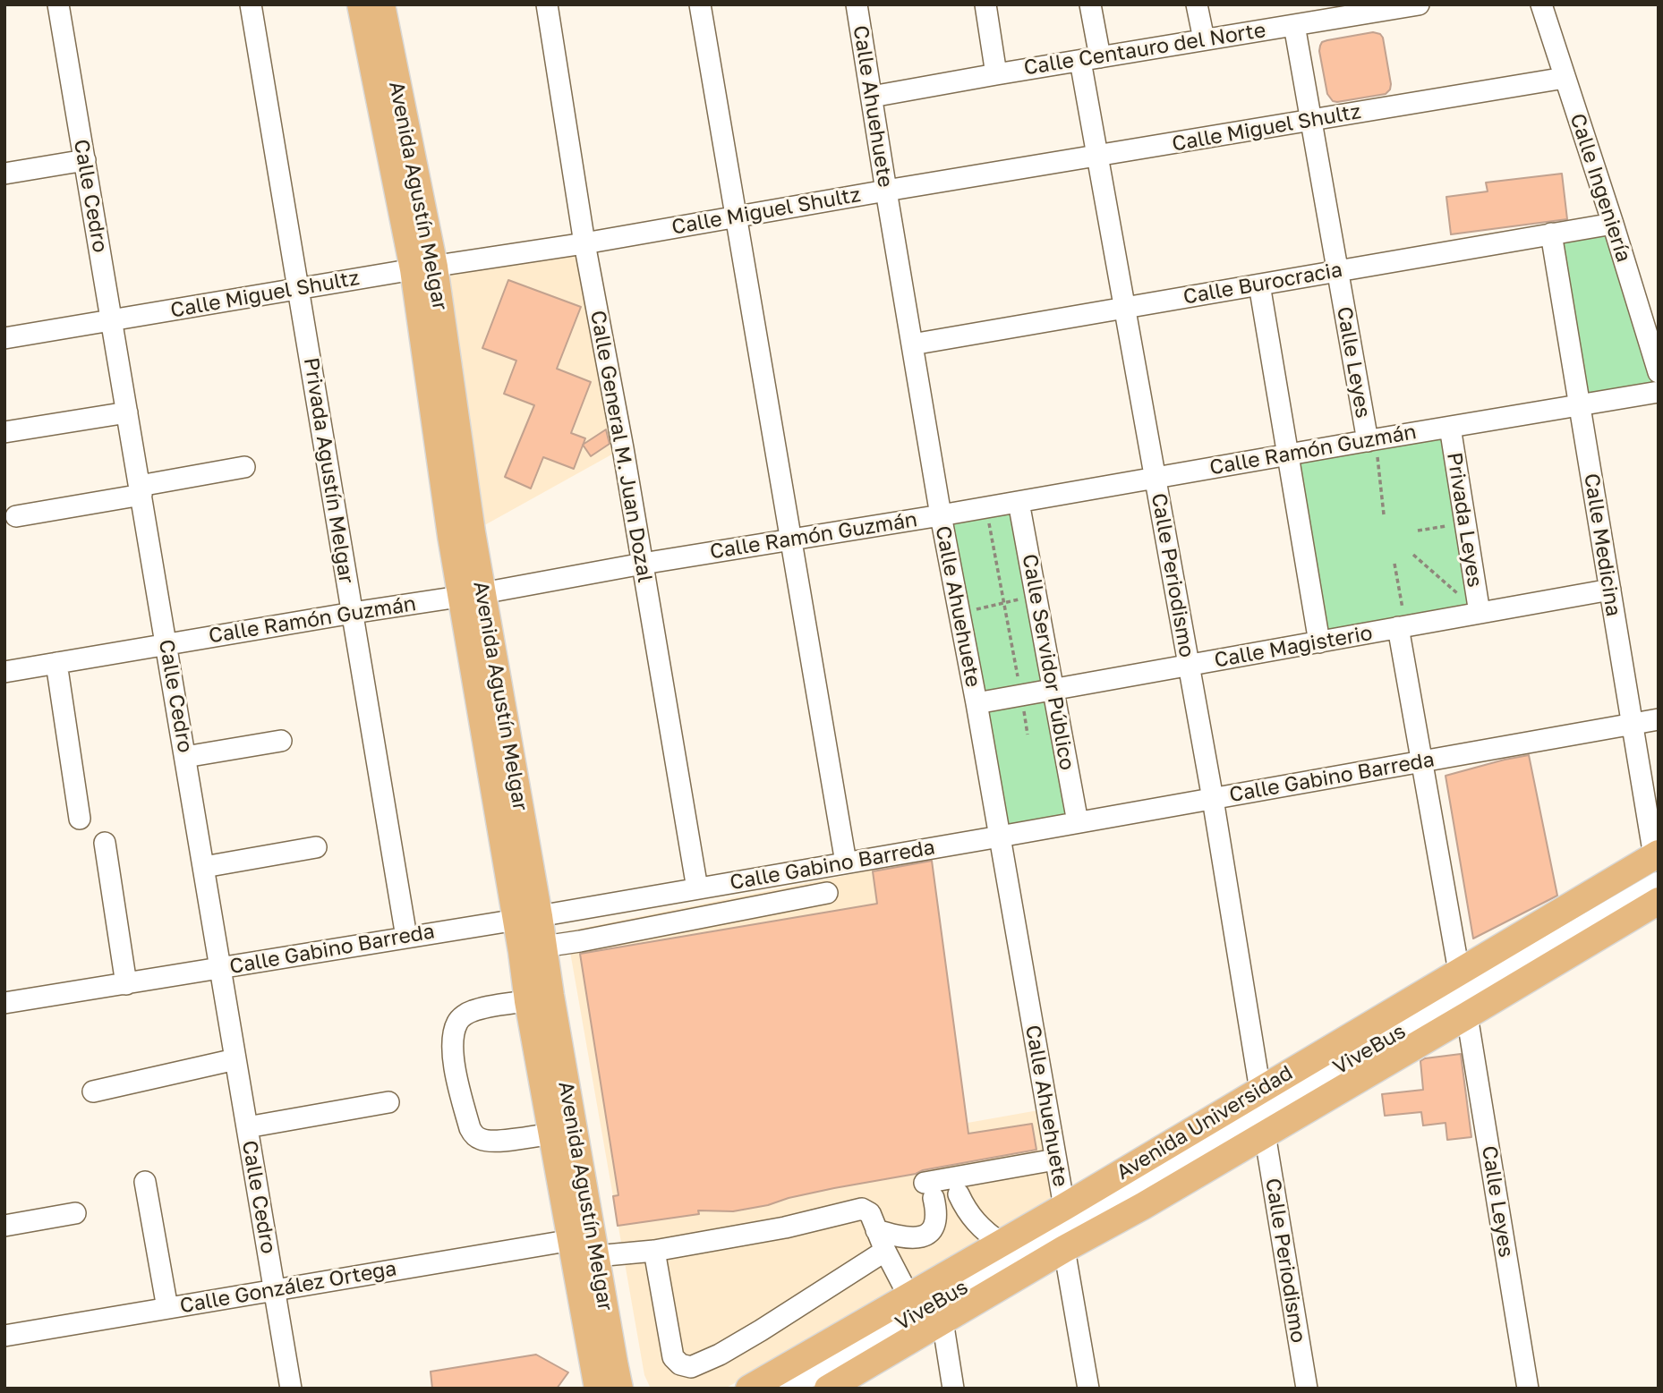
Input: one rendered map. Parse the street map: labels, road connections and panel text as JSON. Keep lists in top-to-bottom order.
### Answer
{
  "streets": {
    "main road": ["Avenida Agustín Melgar", "Avenida Universidad"],
    "street": [
      "Calle Centauro del Norte",
      "Calle Ahuehuete",
      "Calle Miguel Shultz",
      "Calle Ingeniería",
      "Calle Cedro",
      "Calle Burocracia",
      "Calle Leyes",
      "Calle General M. Juan Dozal",
      "Calle Ramón Guzmán",
      "Privada Agustín Melgar",
      "Privada Leyes",
      "Calle Medicina",
      "Calle Periodismo",
      "Calle Magisterio",
      "Calle Servidor Público",
      "Calle Gabino Barreda",
      "ViveBus",
      "Calle González Ortega"
    ]
  },
  "crossings": [
    ["Calle Centauro del Norte", "Calle Ahuehuete"],
    ["Calle Centauro del Norte", "Calle Leyes"],
    ["Calle Centauro del Norte", "Calle Periodismo"],
    ["Calle Ahuehuete", "Calle Miguel Shultz"],
    ["Calle Ahuehuete", "Calle Burocracia"],
    ["Calle Ahuehuete", "Calle Ramón Guzmán"],
    ["Calle Ahuehuete", "Calle Magisterio"],
    ["Calle Ahuehuete", "Calle Gabino Barreda"],
    ["Calle Ahuehuete", "Avenida Universidad"],
    ["Calle Miguel Shultz", "Calle Ingeniería"],
    ["Calle Miguel Shultz", "Calle Cedro"],
    ["Calle Miguel Shultz", "Avenida Agustín Melgar"],
    ["Calle Miguel Shultz", "Calle Leyes"],
    ["Calle Miguel Shultz", "Calle General M. Juan Dozal"],
    ["Calle Miguel Shultz", "Privada Agustín Melgar"],
    ["Calle Miguel Shultz", "Calle Periodismo"],
    ["Calle Ingeniería", "Calle Burocracia"],
    ["Calle Cedro", "Calle Ramón Guzmán"],
    ["Calle Cedro", "Calle Gabino Barreda"],
    ["Calle Cedro", "Calle González Ortega"],
    ["Avenida Agustín Melgar", "Calle Ramón Guzmán"],
    ["Avenida Agustín Melgar", "Calle Gabino Barreda"],
    ["Avenida Agustín Melgar", "Calle González Ortega"],
    ["Calle Burocracia", "Calle Leyes"],
    ["Calle Burocracia", "Calle Medicina"],
    ["Calle Burocracia", "Calle Periodismo"],
    ["Calle Leyes", "Calle Ramón Guzmán"],
    ["Calle Leyes", "Avenida Universidad"],
    ["Calle General M. Juan Dozal", "Calle Ramón Guzmán"],
    ["Calle General M. Juan Dozal", "Calle Gabino Barreda"],
    ["Calle Ramón Guzmán", "Privada Agustín Melgar"],
    ["Calle Ramón Guzmán", "Privada Leyes"],
    ["Calle Ramón Guzmán", "Calle Medicina"],
    ["Calle Ramón Guzmán", "Calle Periodismo"],
    ["Calle Ramón Guzmán", "Calle Servidor Público"],
    ["Privada Agustín Melgar", "Calle Gabino Barreda"],
    ["Privada Leyes", "Calle Magisterio"],
    ["Calle Medicina", "Calle Magisterio"],
    ["Calle Medicina", "Calle Gabino Barreda"],
    ["Calle Medicina", "ViveBus"],
    ["Calle Medicina", "Avenida Universidad"],
    ["Calle Periodismo", "Calle Magisterio"],
    ["Calle Periodismo", "Calle Gabino Barreda"],
    ["Calle Periodismo", "Avenida Universidad"],
    ["Calle Magisterio", "Calle Servidor Público"],
    ["Calle Servidor Público", "Calle Gabino Barreda"],
    ["ViveBus", "Avenida Universidad"]
  ]
}
